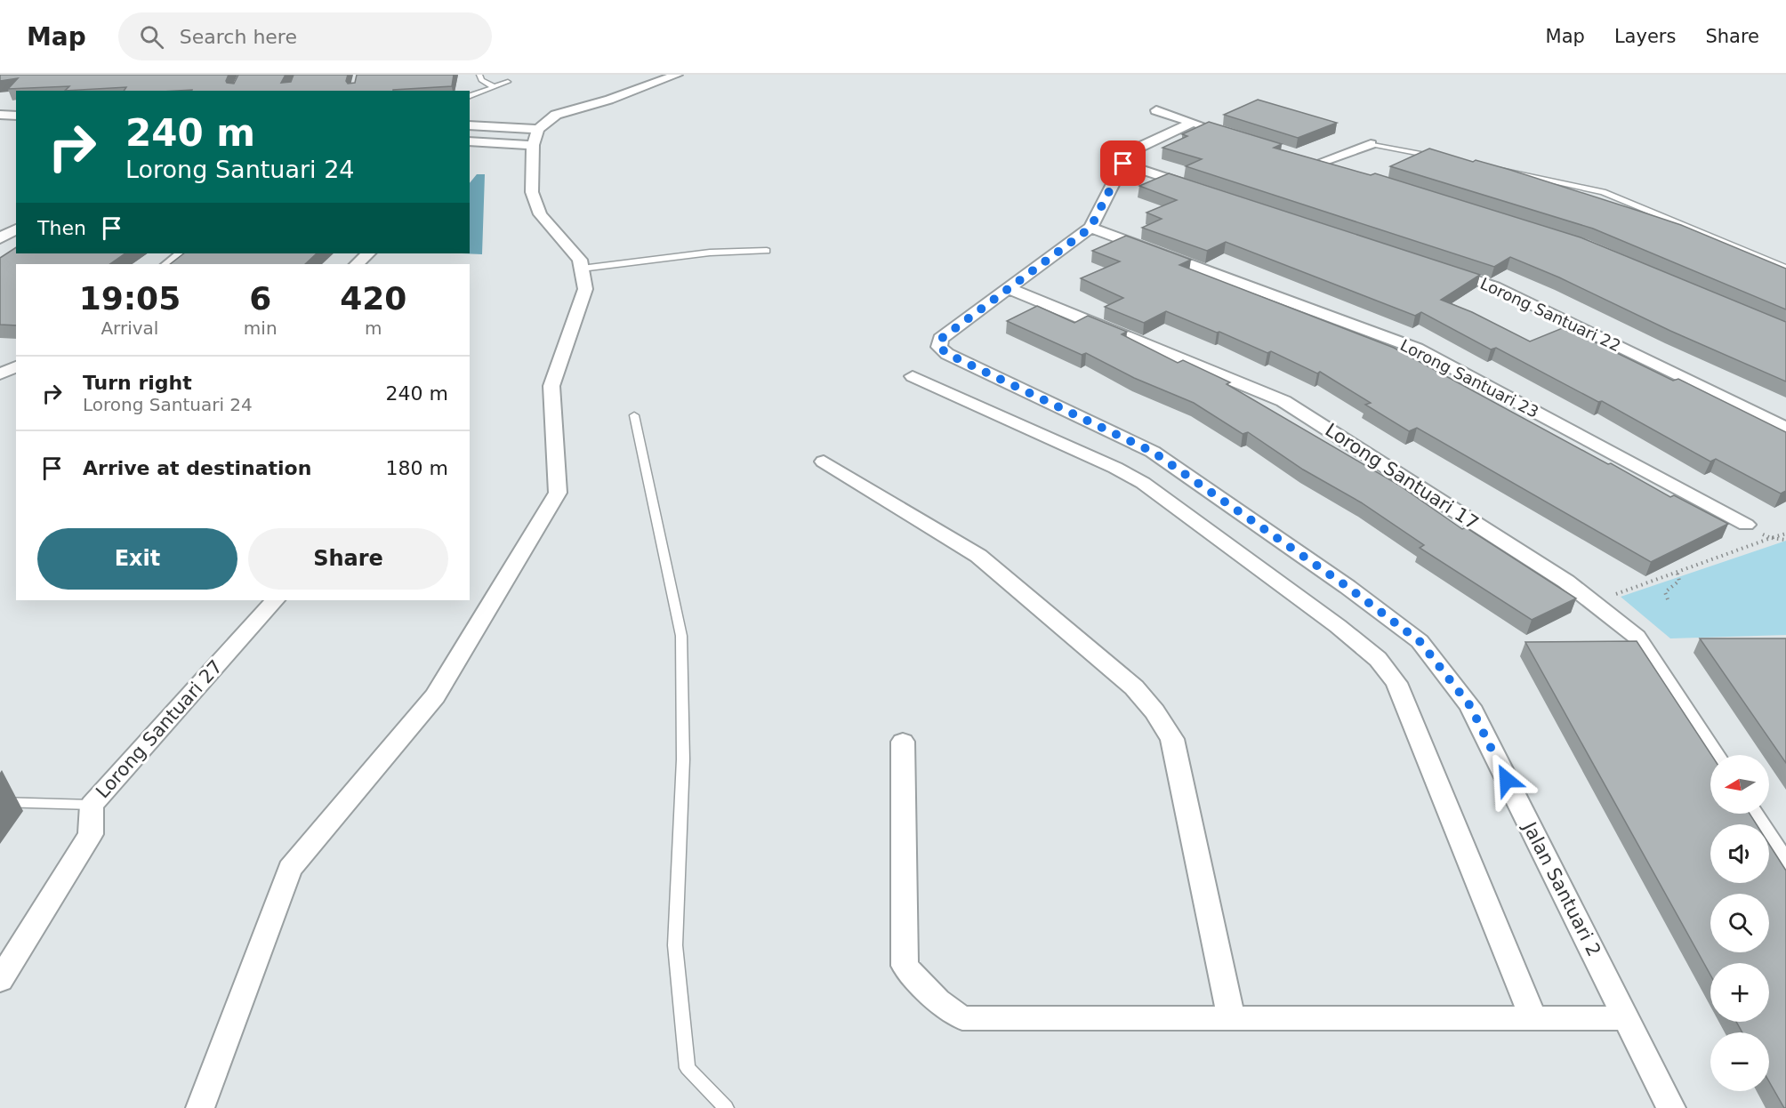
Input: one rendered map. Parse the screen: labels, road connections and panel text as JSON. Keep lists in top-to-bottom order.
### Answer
{
  "streets": {
    "street": [
      "Lorong Santuari 22",
      "Lorong Santuari 23",
      "Lorong Santuari 17",
      "Lorong Santuari 27",
      "Jalan Santuari 2"
    ]
  },
  "crossings": [
    ["Lorong Santuari 17", "Jalan Santuari 2"]
  ],
  "north": "left",
  "page": {
    "header": "Map",
    "search": "Search here",
    "nav": ["Map", "Layers", "Share"],
    "turn": ["240 m", "Lorong Santuari 24"],
    "then": "Then",
    "eta": [
      "19:05",
      "Arrival",
      "6",
      "min",
      "420",
      "m"
    ],
    "list": [
      {
        "name": "Turn right",
        "note": "Lorong Santuari 24",
        "value": "240 m"
      },
      {
        "name": "Arrive at destination",
        "value": "180 m"
      }
    ],
    "buttons": ["Exit", "Share"],
    "map_buttons": ["+", "−"]
  }
}
